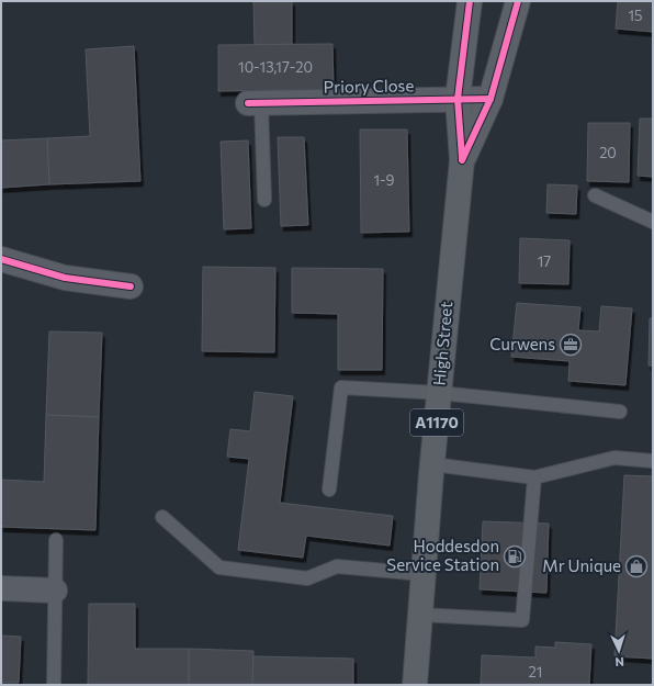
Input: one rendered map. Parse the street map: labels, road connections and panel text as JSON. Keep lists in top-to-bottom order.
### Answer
{
  "streets": {
    "main road": ["High Street", "A1170"],
    "street": ["Priory Close"]
  },
  "crossings": [
    ["Priory Close", "High Street"]
  ],
  "places": {
    "office": ["Curwens"],
    "fuel station": ["Hoddesdon Service Station"],
    "shop": ["Mr Unique"]
  },
  "house_numbers": [
    "15",
    "10-13,17-20",
    "20",
    "1-9",
    "17",
    "21"
  ],
  "north": "bottom"
}
